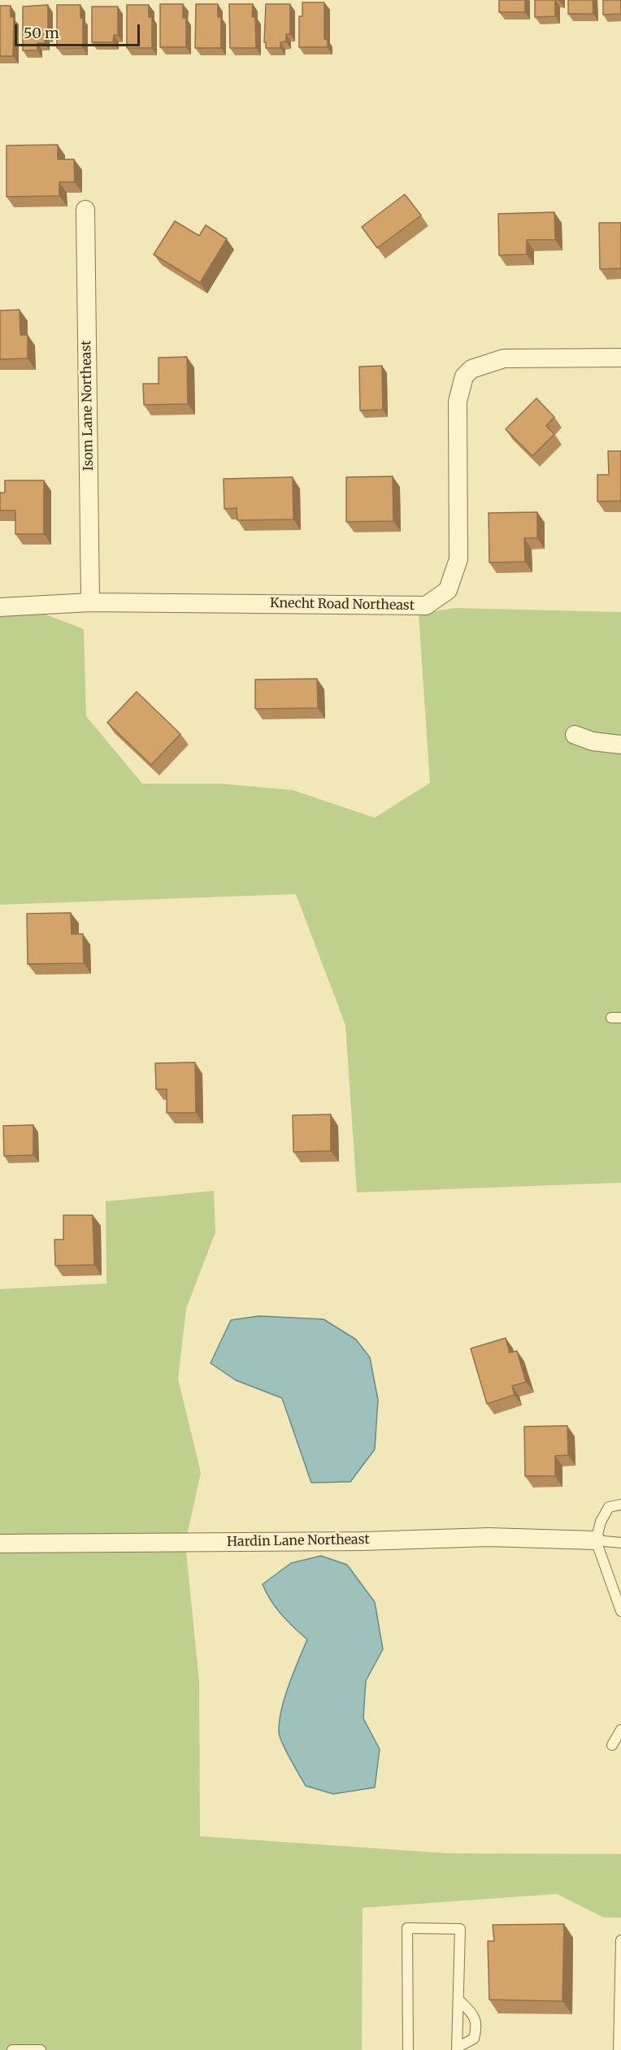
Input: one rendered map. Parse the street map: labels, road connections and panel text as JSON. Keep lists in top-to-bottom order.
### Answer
{
  "streets": {
    "street": ["Isom Lane Northeast", "Knecht Road Northeast", "Hardin Lane Northeast"]
  },
  "crossings": [
    ["Isom Lane Northeast", "Knecht Road Northeast"]
  ],
  "scale_bar": "50 m"
}
